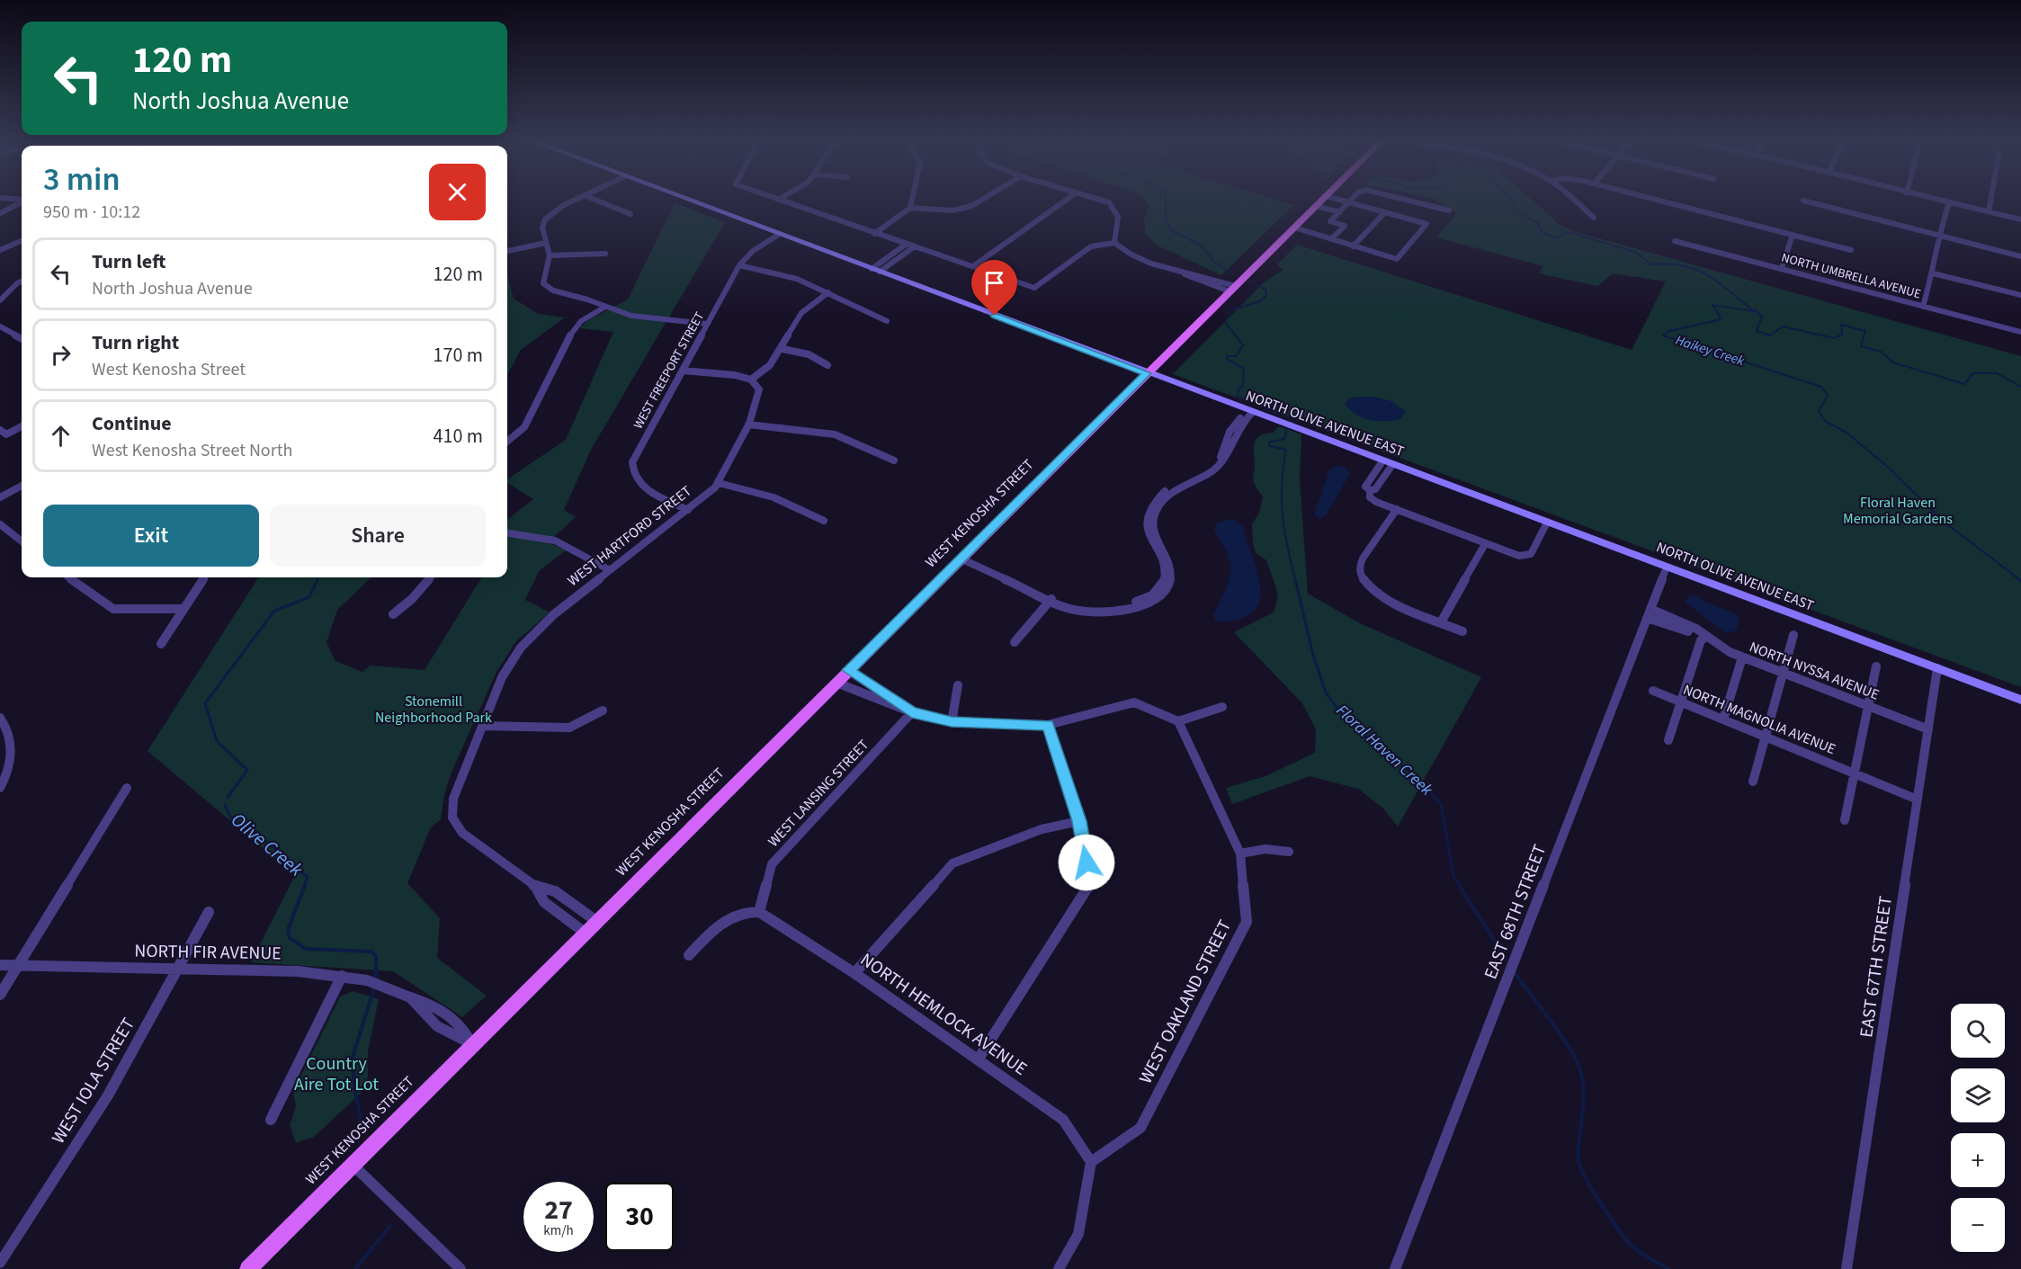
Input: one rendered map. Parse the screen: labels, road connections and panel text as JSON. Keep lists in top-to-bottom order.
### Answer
{
  "streets": {
    "main road": ["WEST KENOSHA STREET"],
    "street": [
      "NORTH UMBRELLA AVENUE",
      "WEST FREEPORT STREET",
      "NORTH OLIVE AVENUE EAST",
      "WEST HARTFORD STREET",
      "NORTH NYSSA AVENUE",
      "NORTH MAGNOLIA AVENUE",
      "WEST LANSING STREET",
      "EAST 68TH STREET",
      "NORTH FIR AVENUE",
      "EAST 67TH STREET",
      "WEST OAKLAND STREET",
      "NORTH HEMLOCK AVENUE",
      "WEST IOLA STREET"
    ]
  },
  "crossings": [
    ["WEST FREEPORT STREET", "NORTH OLIVE AVENUE EAST"],
    ["WEST FREEPORT STREET", "WEST HARTFORD STREET"],
    ["NORTH OLIVE AVENUE EAST", "WEST KENOSHA STREET"],
    ["NORTH OLIVE AVENUE EAST", "EAST 68TH STREET"],
    ["NORTH OLIVE AVENUE EAST", "EAST 67TH STREET"],
    ["WEST KENOSHA STREET", "NORTH FIR AVENUE"],
    ["NORTH NYSSA AVENUE", "EAST 68TH STREET"],
    ["NORTH NYSSA AVENUE", "EAST 67TH STREET"],
    ["NORTH MAGNOLIA AVENUE", "EAST 67TH STREET"],
    ["WEST LANSING STREET", "NORTH HEMLOCK AVENUE"],
    ["NORTH FIR AVENUE", "WEST IOLA STREET"],
    ["WEST OAKLAND STREET", "NORTH HEMLOCK AVENUE"]
  ],
  "water": ["Haikey Creek", "Floral Haven Creek", "Olive Creek"],
  "parks": ["Floral Haven Memorial Gardens", "Stonemill Neighborhood Park", "Country Aire Tot Lot"],
  "page": {
    "turn": ["120 m", "North Joshua Avenue"],
    "heading": ["3 min", "950 m · 10:12"],
    "list": [
      {
        "name": "Turn left",
        "note": "North Joshua Avenue",
        "value": "120 m"
      },
      {
        "name": "Turn right",
        "note": "West Kenosha Street",
        "value": "170 m"
      },
      {
        "name": "Continue",
        "note": "West Kenosha Street North",
        "value": "410 m"
      }
    ],
    "buttons": ["Exit", "Share"],
    "map_buttons": ["+", "−"],
    "speed": "27 km/h",
    "limit": "30"
  }
}
